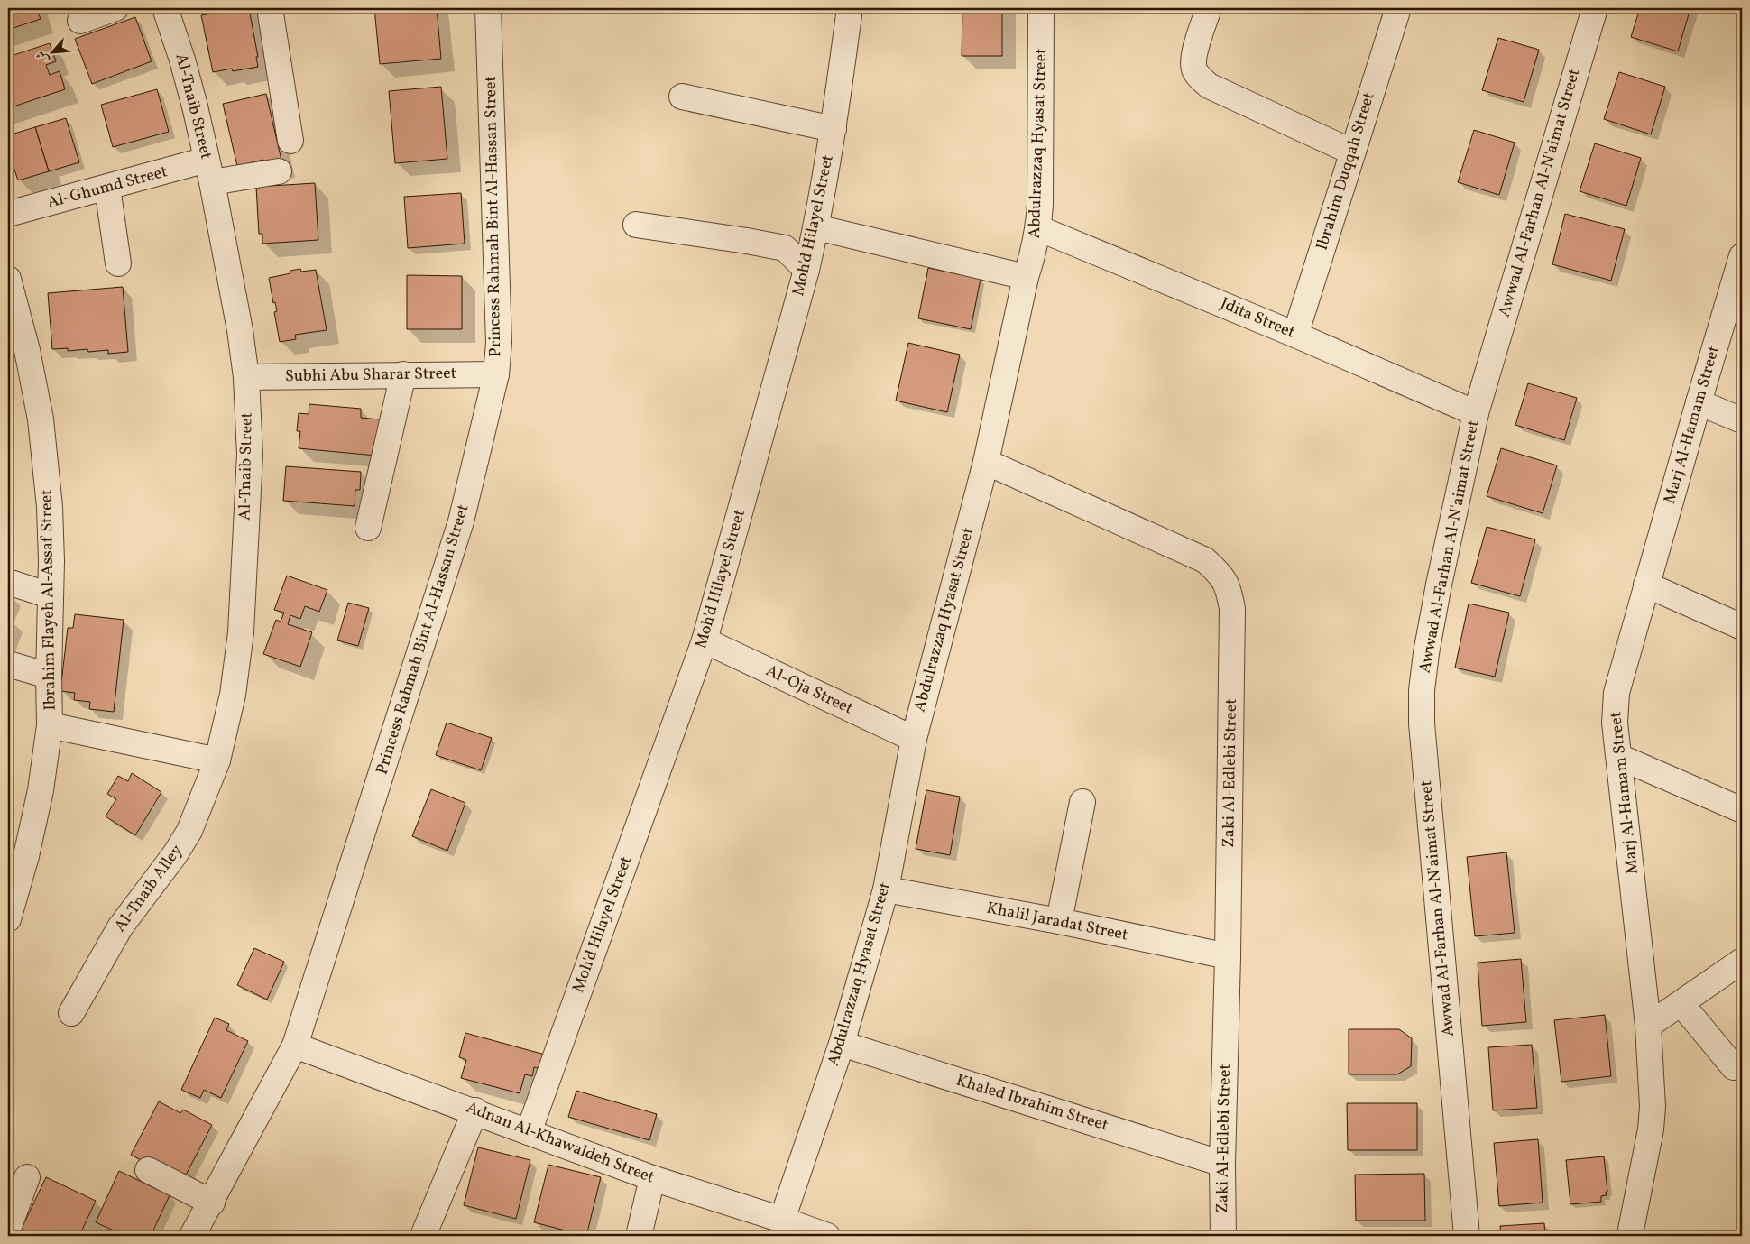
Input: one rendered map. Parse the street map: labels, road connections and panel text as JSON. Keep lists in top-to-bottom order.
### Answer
{
  "streets": {
    "street": [
      "Al-Tnaib Street",
      "Abdulrazzaq Hyasat Street",
      "Ibrahim Duqqah Street",
      "Al-Ghumd Street",
      "Awwad Al-Farhan Al-N'aimat Street",
      "Princess Rahmah Bint Al-Hassan Street",
      "Moh'd Hilayel Street",
      "Jdita Street",
      "Subhi Abu Sharar Street",
      "Marj Al-Hamam Street",
      "Ibrahim Flayeh Al-Assaf Street",
      "Al-Oja Street",
      "Zaki Al-Edlebi Street",
      "Al-Tnaib Alley",
      "Khalil Jaradat Street",
      "Khaled Ibrahim Street",
      "Adnan Al-Khawaldeh Street"
    ]
  },
  "crossings": [
    ["Al-Tnaib Street", "Al-Ghumd Street"],
    ["Al-Tnaib Street", "Subhi Abu Sharar Street"],
    ["Al-Tnaib Street", "Al-Tnaib Alley"],
    ["Abdulrazzaq Hyasat Street", "Jdita Street"],
    ["Abdulrazzaq Hyasat Street", "Al-Oja Street"],
    ["Abdulrazzaq Hyasat Street", "Zaki Al-Edlebi Street"],
    ["Abdulrazzaq Hyasat Street", "Khalil Jaradat Street"],
    ["Abdulrazzaq Hyasat Street", "Khaled Ibrahim Street"],
    ["Abdulrazzaq Hyasat Street", "Adnan Al-Khawaldeh Street"],
    ["Ibrahim Duqqah Street", "Jdita Street"],
    ["Awwad Al-Farhan Al-N'aimat Street", "Jdita Street"],
    ["Princess Rahmah Bint Al-Hassan Street", "Subhi Abu Sharar Street"],
    ["Princess Rahmah Bint Al-Hassan Street", "Adnan Al-Khawaldeh Street"],
    ["Moh'd Hilayel Street", "Al-Oja Street"],
    ["Moh'd Hilayel Street", "Adnan Al-Khawaldeh Street"],
    ["Zaki Al-Edlebi Street", "Khalil Jaradat Street"],
    ["Zaki Al-Edlebi Street", "Khaled Ibrahim Street"]
  ],
  "north": "bottom left"
}
